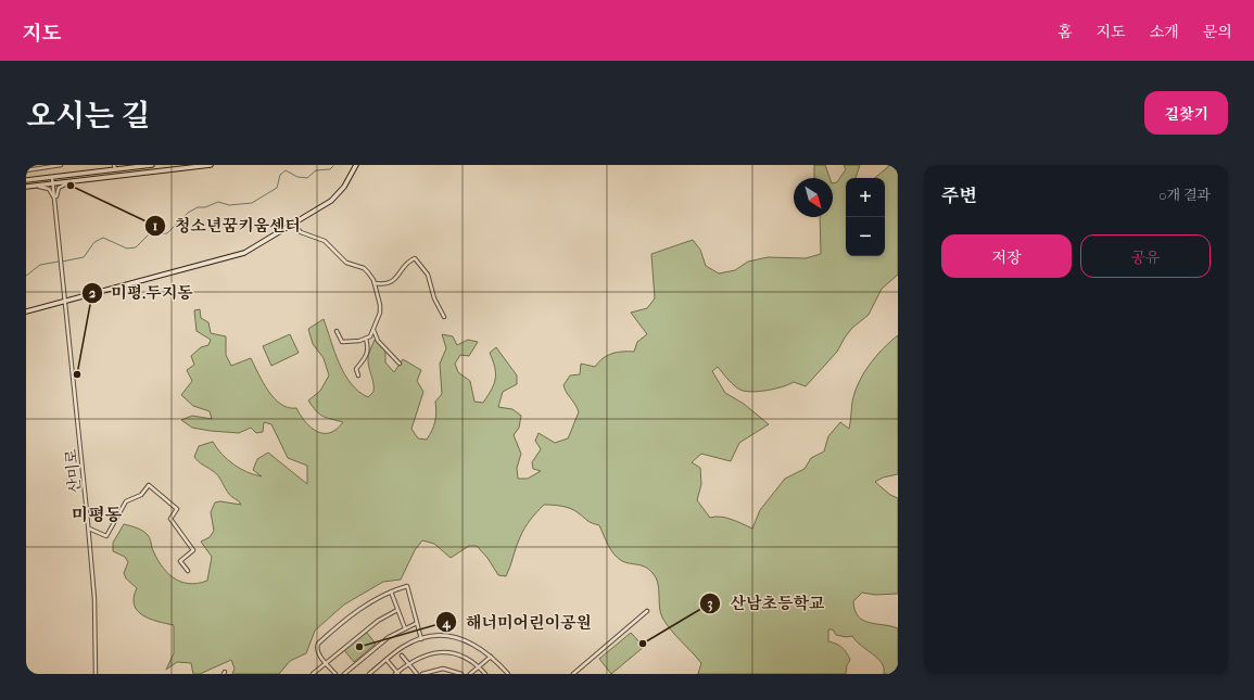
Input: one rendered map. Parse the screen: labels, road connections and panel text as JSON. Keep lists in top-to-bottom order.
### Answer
{
  "streets": {
    "street": ["산미로"]
  },
  "districts": ["미평동"],
  "places": [
    "청소년꿈키움센터",
    "미평.두지동",
    "산남초등학교",
    "해너미어린이공원"
  ],
  "north": "bottom right",
  "page": {
    "header": "지도",
    "nav": [
      "홈",
      "지도",
      "소개",
      "문의"
    ],
    "title": "오시는 길",
    "buttons": [
      "길찾기",
      ["저장", "공유"]
    ],
    "heading": ["주변", "0개 결과"],
    "map_buttons": ["+", "−"]
  }
}
